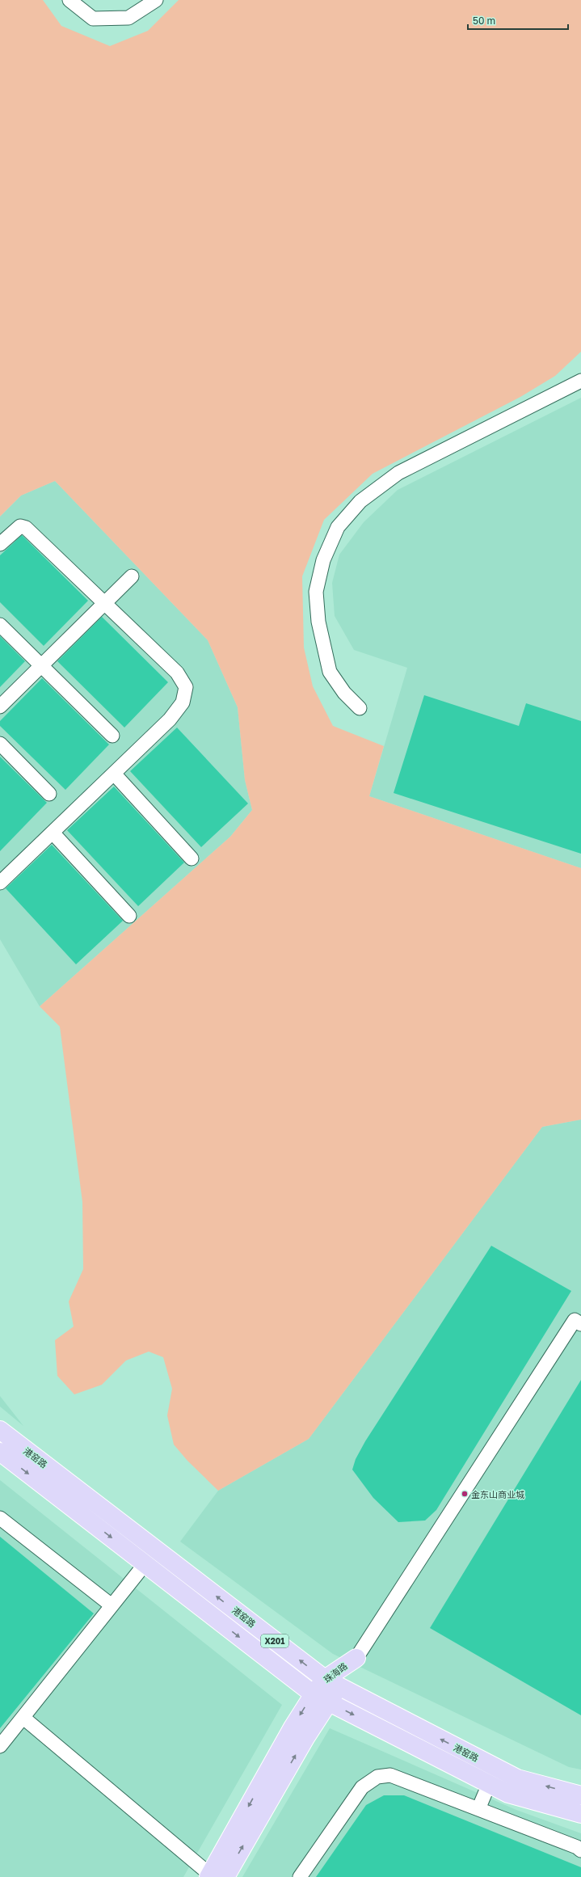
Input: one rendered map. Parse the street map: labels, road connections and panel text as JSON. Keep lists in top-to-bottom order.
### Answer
{
  "streets": {
    "main road": ["港窑路", "X201", "珠海路"]
  },
  "crossings": [
    ["港窑路", "珠海路"]
  ],
  "places": ["金东山商业城"],
  "scale_bar": "50 m"
}
